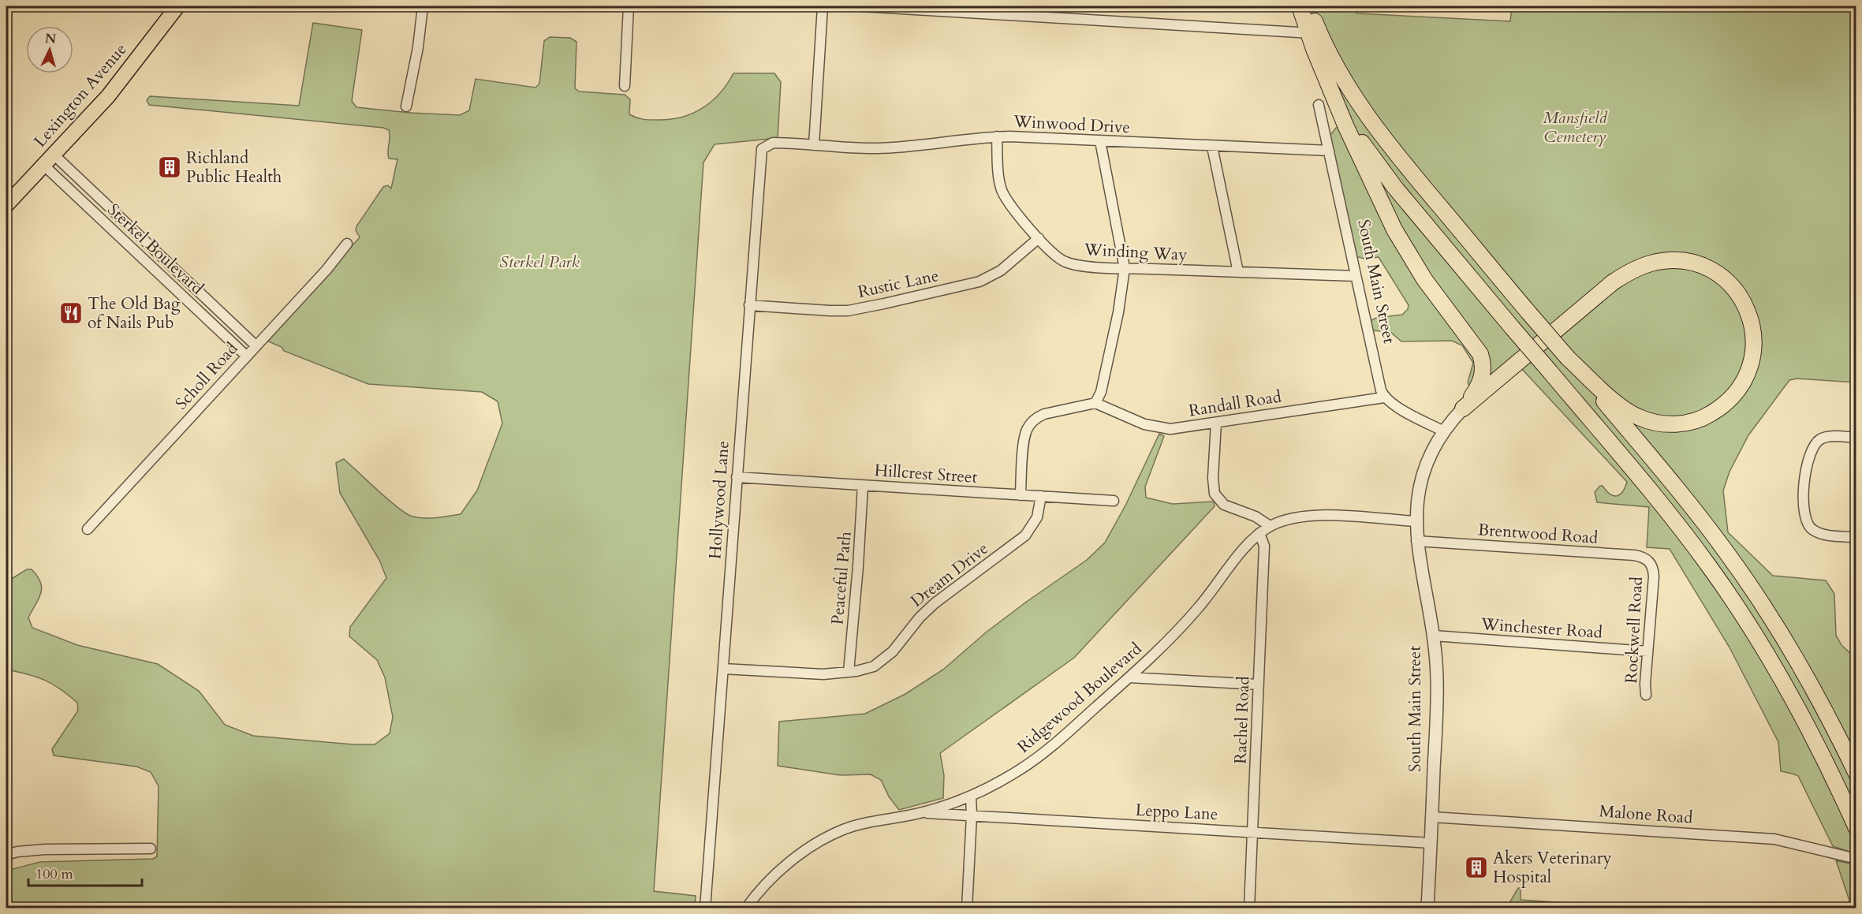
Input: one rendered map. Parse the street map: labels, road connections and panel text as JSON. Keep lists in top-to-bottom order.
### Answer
{
  "streets": {
    "main road": ["Lexington Avenue"],
    "street": [
      "Winwood Drive",
      "Sterkel Boulevard",
      "Winding Way",
      "South Main Street",
      "Rustic Lane",
      "Scholl Road",
      "Randall Road",
      "Hillcrest Street",
      "Hollywood Lane",
      "Brentwood Road",
      "Dream Drive",
      "Peaceful Path",
      "Winchester Road",
      "Rockwell Road",
      "Ridgewood Boulevard",
      "Rachel Road",
      "Leppo Lane",
      "Malone Road"
    ]
  },
  "crossings": [
    ["Lexington Avenue", "Sterkel Boulevard"],
    ["Winwood Drive", "Winding Way"],
    ["Winwood Drive", "South Main Street"],
    ["Winwood Drive", "Hollywood Lane"],
    ["Sterkel Boulevard", "Scholl Road"],
    ["Winding Way", "South Main Street"],
    ["Winding Way", "Rustic Lane"],
    ["South Main Street", "Randall Road"],
    ["South Main Street", "Brentwood Road"],
    ["South Main Street", "Winchester Road"],
    ["South Main Street", "Ridgewood Boulevard"],
    ["South Main Street", "Leppo Lane"],
    ["South Main Street", "Malone Road"],
    ["Rustic Lane", "Hollywood Lane"],
    ["Hillcrest Street", "Hollywood Lane"],
    ["Hillcrest Street", "Dream Drive"],
    ["Hillcrest Street", "Peaceful Path"],
    ["Hollywood Lane", "Dream Drive"],
    ["Brentwood Road", "Rockwell Road"],
    ["Dream Drive", "Peaceful Path"],
    ["Winchester Road", "Rockwell Road"],
    ["Ridgewood Boulevard", "Rachel Road"],
    ["Ridgewood Boulevard", "Leppo Lane"],
    ["Rachel Road", "Leppo Lane"]
  ],
  "parks": ["Mansfield Cemetery", "Sterkel Park"],
  "places": {
    "building": ["Richland Public Health", "Akers Veterinary Hospital"],
    "restaurant": ["The Old Bag of Nails Pub"]
  },
  "scale_bar": "100 m",
  "north": "top"
}
